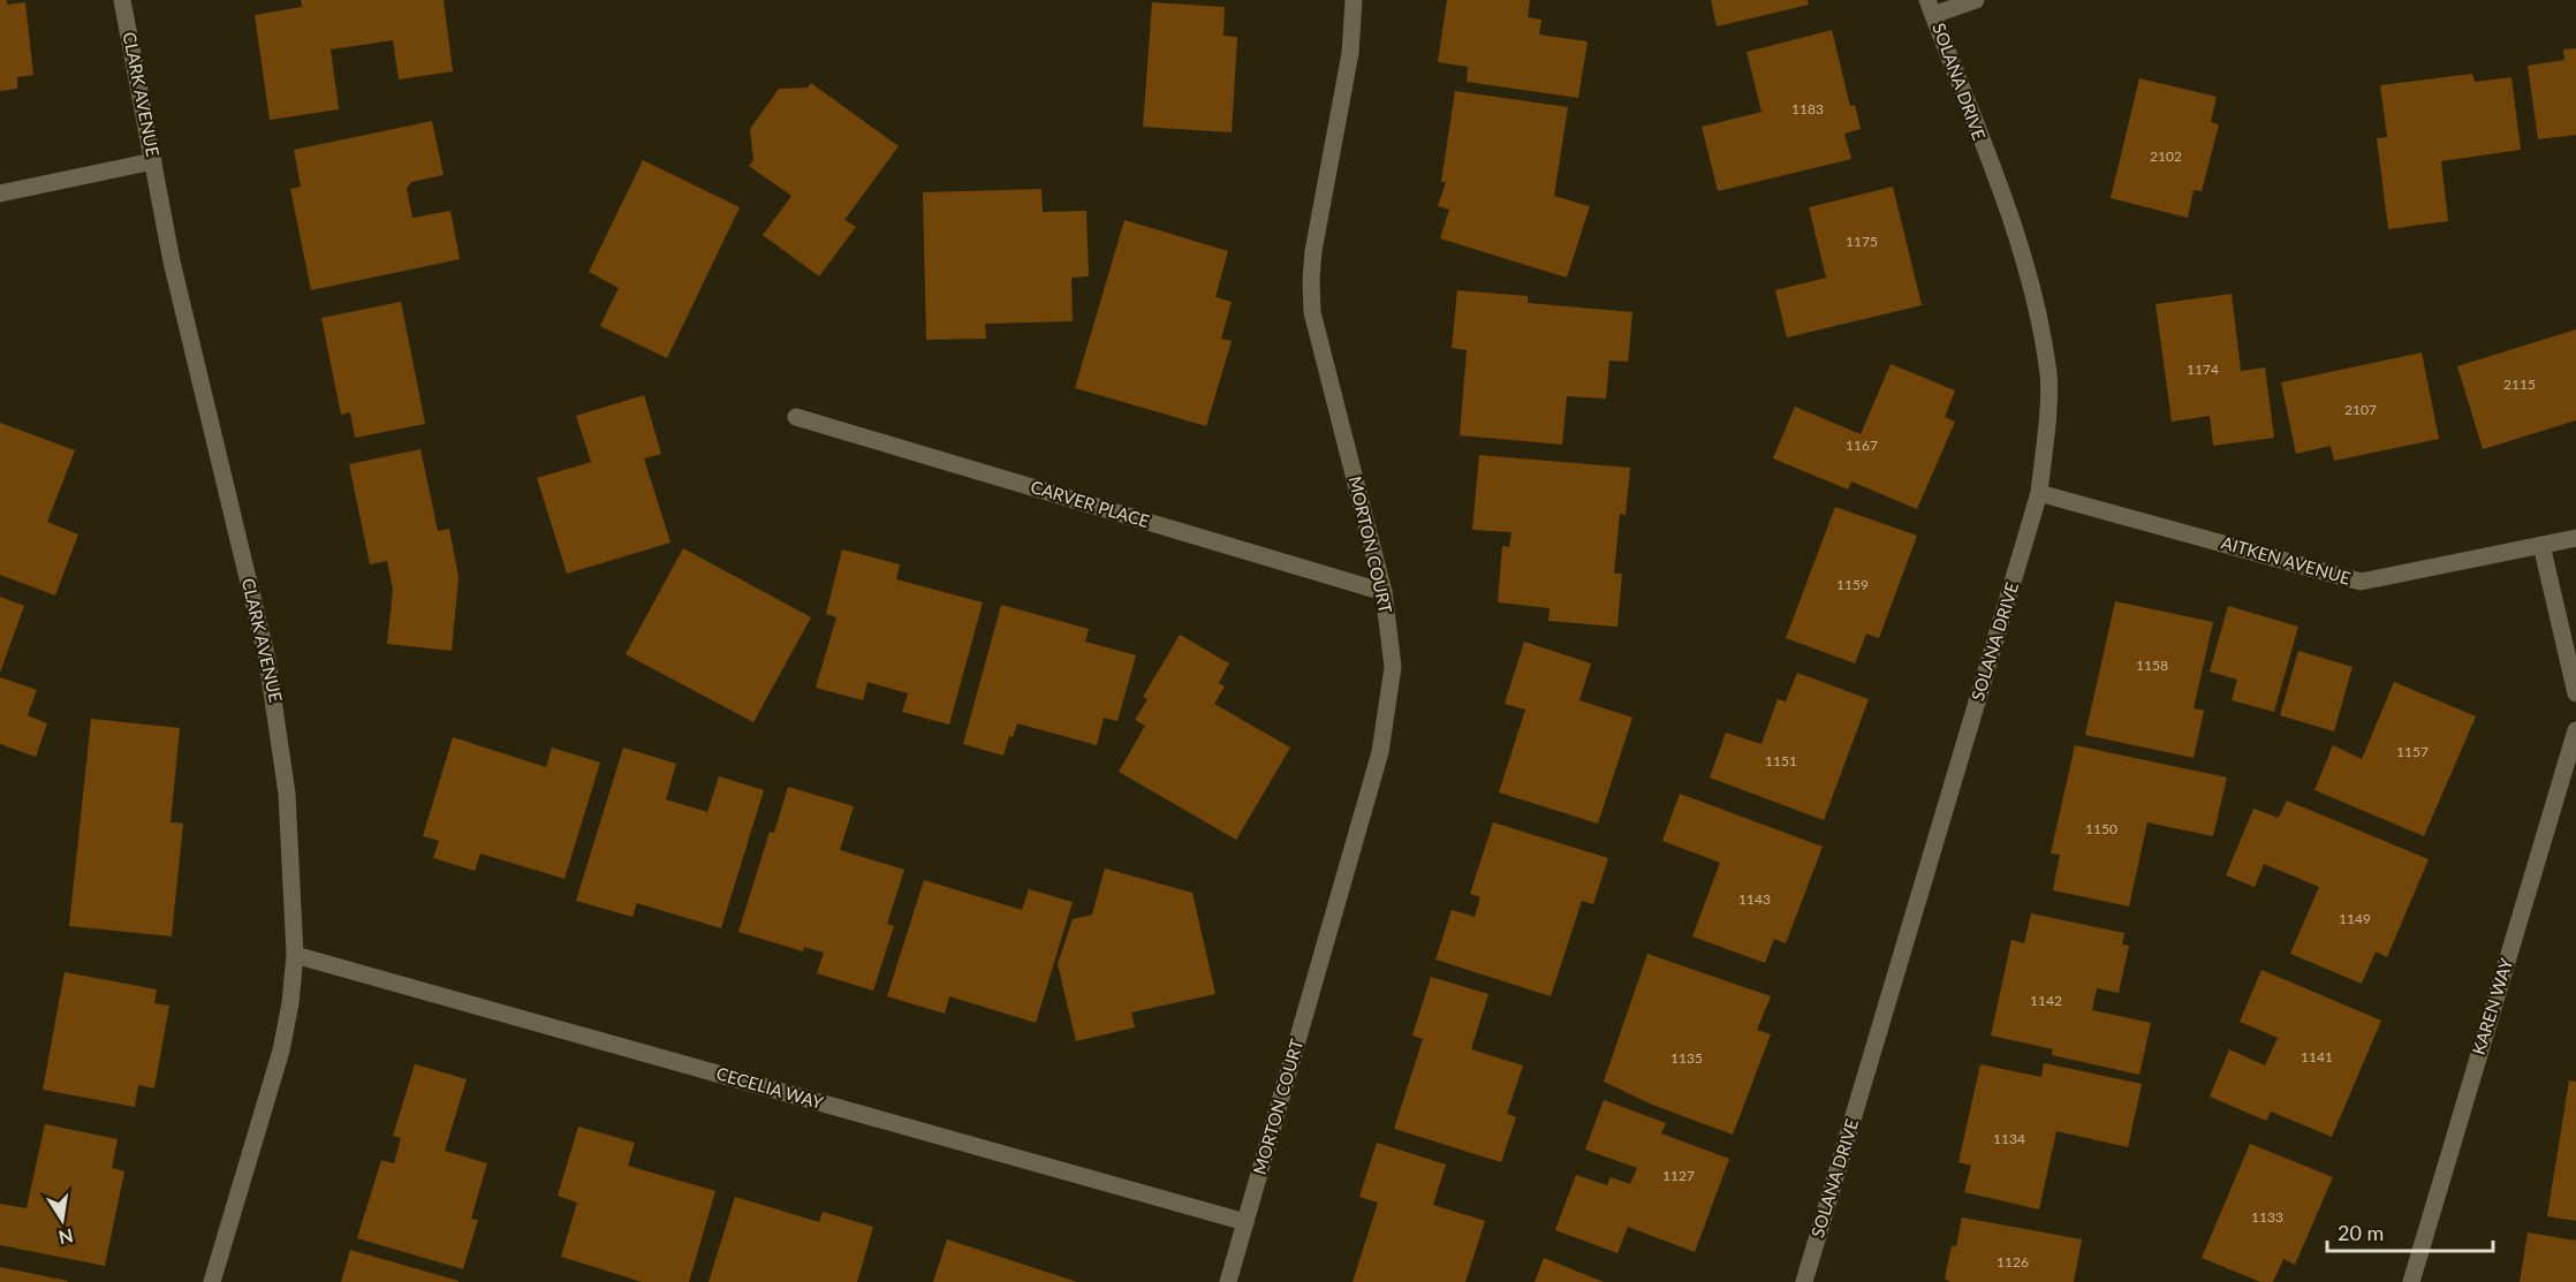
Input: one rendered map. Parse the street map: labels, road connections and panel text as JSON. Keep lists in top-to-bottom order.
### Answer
{
  "streets": {
    "street": [
      "SOLANA DRIVE",
      "CLARK AVENUE",
      "CARVER PLACE",
      "MORTON COURT",
      "AITKEN AVENUE",
      "KAREN WAY",
      "CECELIA WAY"
    ]
  },
  "crossings": [
    ["SOLANA DRIVE", "AITKEN AVENUE"],
    ["CLARK AVENUE", "CECELIA WAY"],
    ["CARVER PLACE", "MORTON COURT"],
    ["MORTON COURT", "CECELIA WAY"]
  ],
  "house_numbers": [
    "1183",
    "2102",
    "1175",
    "1174",
    "2115",
    "2107",
    "1167",
    "1159",
    "1158",
    "1157",
    "1151",
    "1150",
    "1143",
    "1149",
    "1142",
    "1141",
    "1135",
    "1134",
    "1127",
    "1133",
    "1126"
  ],
  "scale_bar": "20 m",
  "north": "bottom"
}
